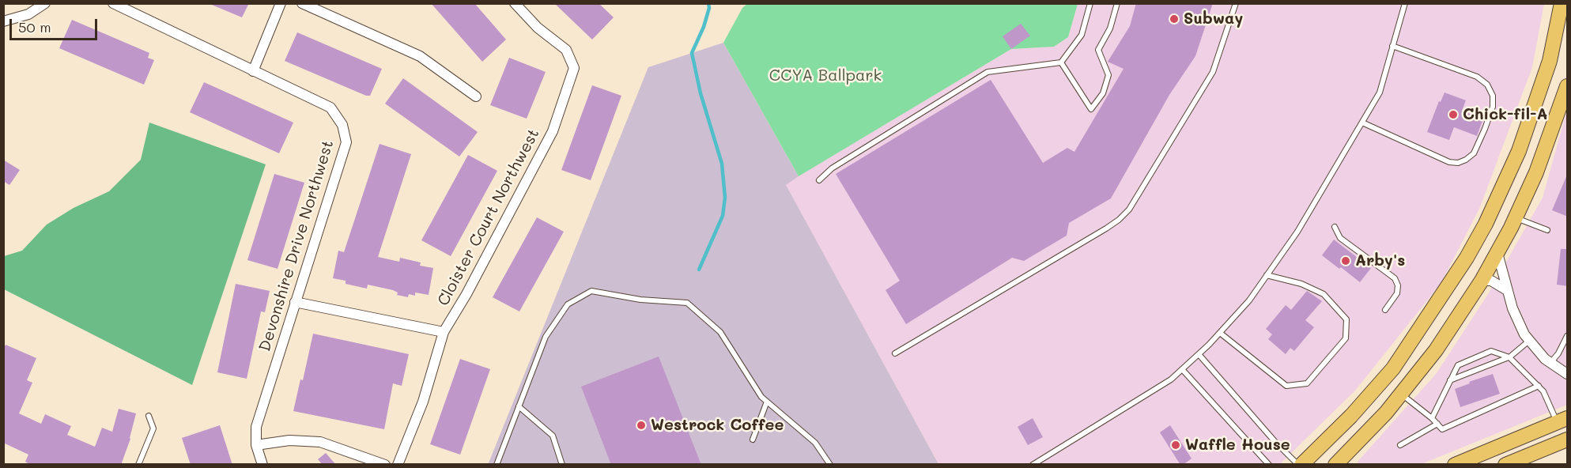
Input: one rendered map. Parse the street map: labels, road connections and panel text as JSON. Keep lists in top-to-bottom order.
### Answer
{
  "streets": {
    "street": ["Cloister Court Northwest", "Devonshire Drive Northwest"]
  },
  "parks": ["CCYA Ballpark"],
  "places": [
    "Subway",
    "Chick-fil-A",
    "Arby's",
    "Westrock Coffee",
    "Waffle House"
  ],
  "scale_bar": "50 m"
}
